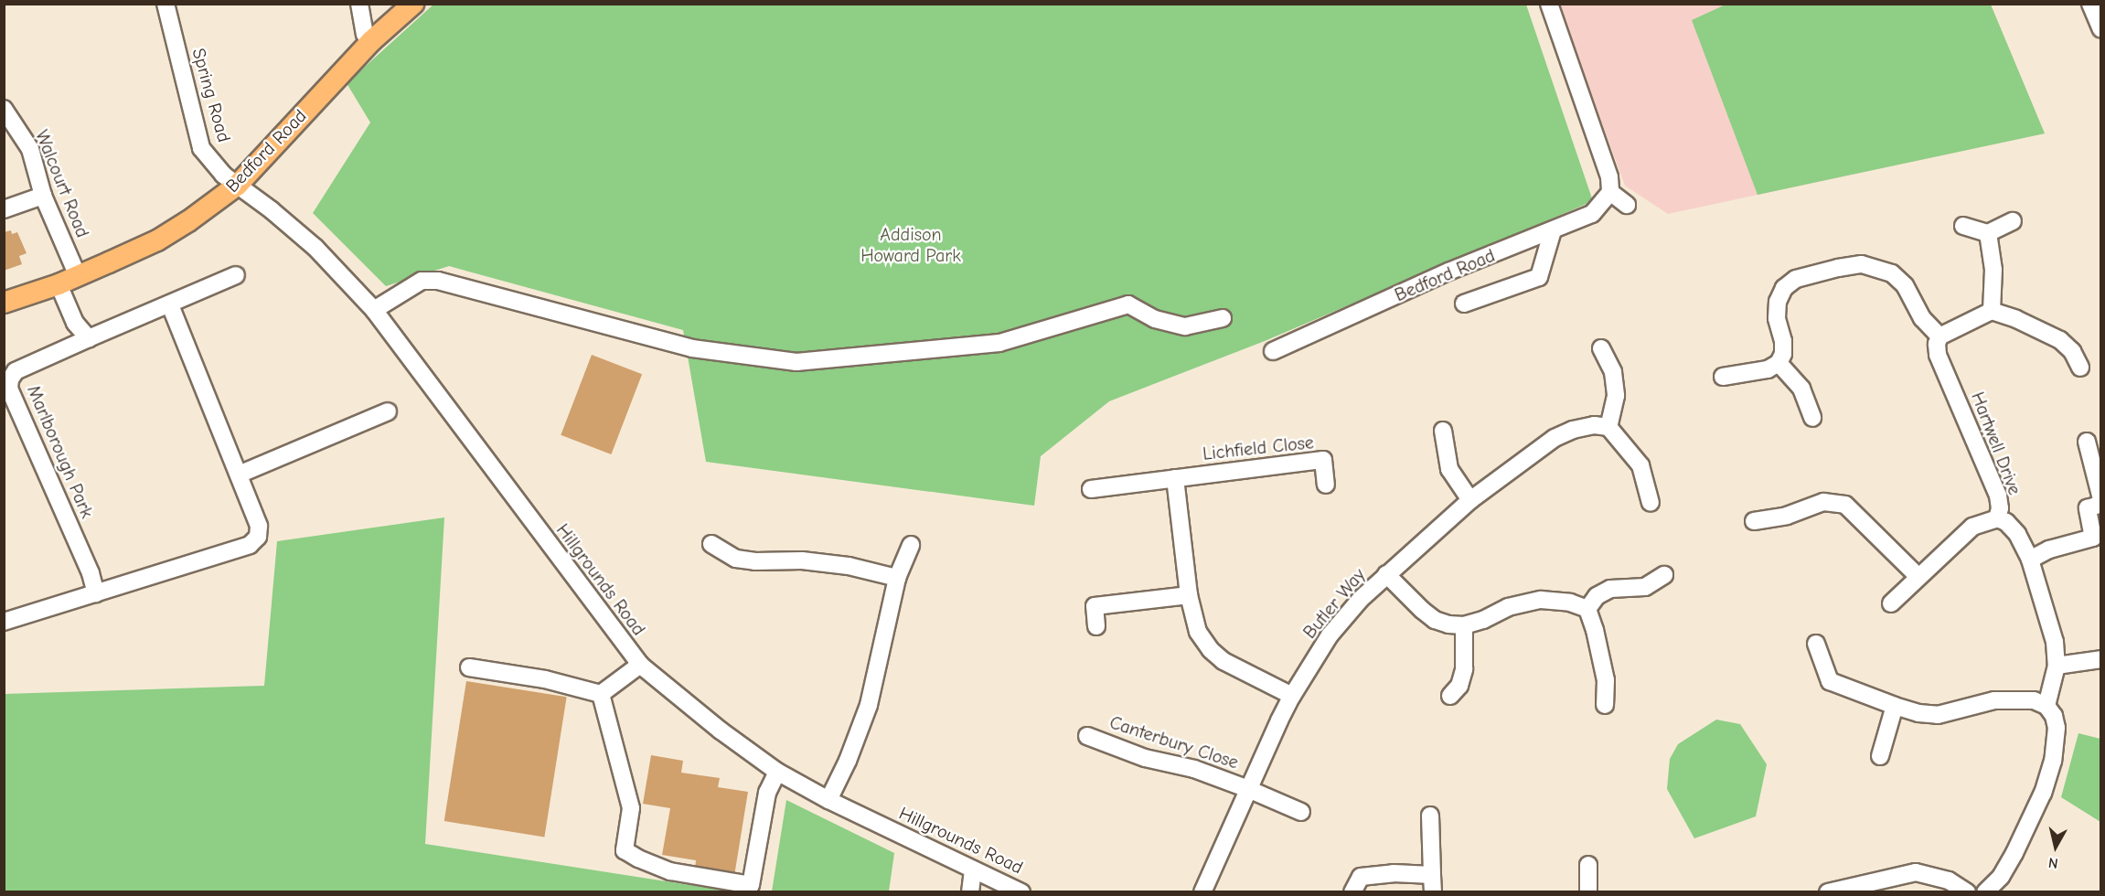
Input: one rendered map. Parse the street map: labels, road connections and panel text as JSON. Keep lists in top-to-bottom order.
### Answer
{
  "streets": {
    "main road": ["Bedford Road"],
    "street": [
      "Spring Road",
      "Walcourt Road",
      "Hartwell Drive",
      "Lichfield Close",
      "Marlborough Park",
      "Hillgrounds Road",
      "Butler Way",
      "Canterbury Close"
    ]
  },
  "crossings": [
    ["Spring Road", "Bedford Road"],
    ["Spring Road", "Hillgrounds Road"],
    ["Bedford Road", "Walcourt Road"],
    ["Bedford Road", "Hillgrounds Road"],
    ["Butler Way", "Canterbury Close"]
  ],
  "parks": ["Addison Howard Park"],
  "north": "bottom"
}
